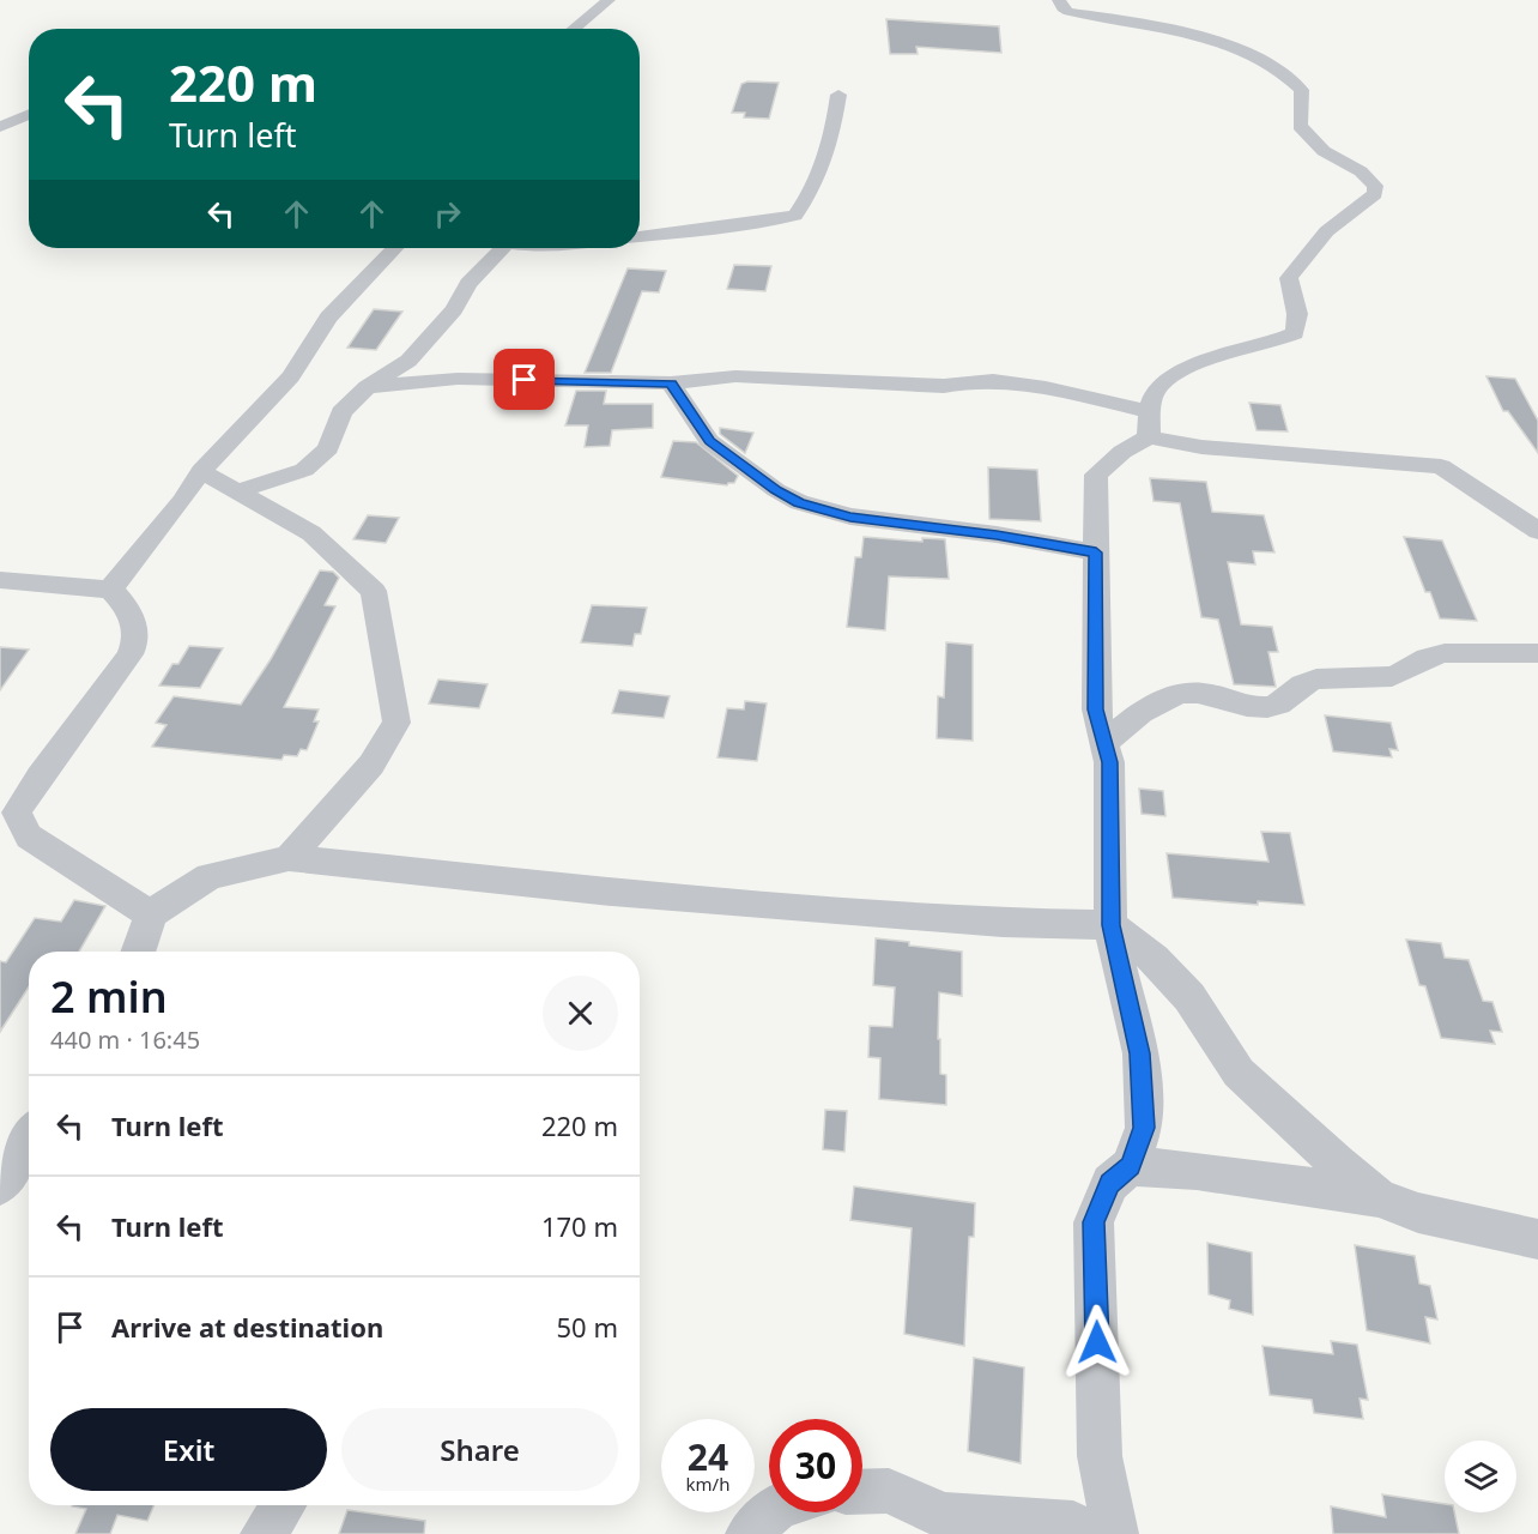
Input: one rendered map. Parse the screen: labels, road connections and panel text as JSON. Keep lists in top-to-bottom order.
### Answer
{
  "page": {
    "turn": ["220 m", "Turn left"],
    "heading": ["2 min", "440 m · 16:45"],
    "list": [
      {
        "name": "Turn left",
        "value": "220 m"
      },
      {
        "name": "Turn left",
        "value": "170 m"
      },
      {
        "name": "Arrive at destination",
        "value": "50 m"
      }
    ],
    "buttons": ["Exit", "Share"],
    "speed": "24 km/h",
    "limit": "30"
  }
}
